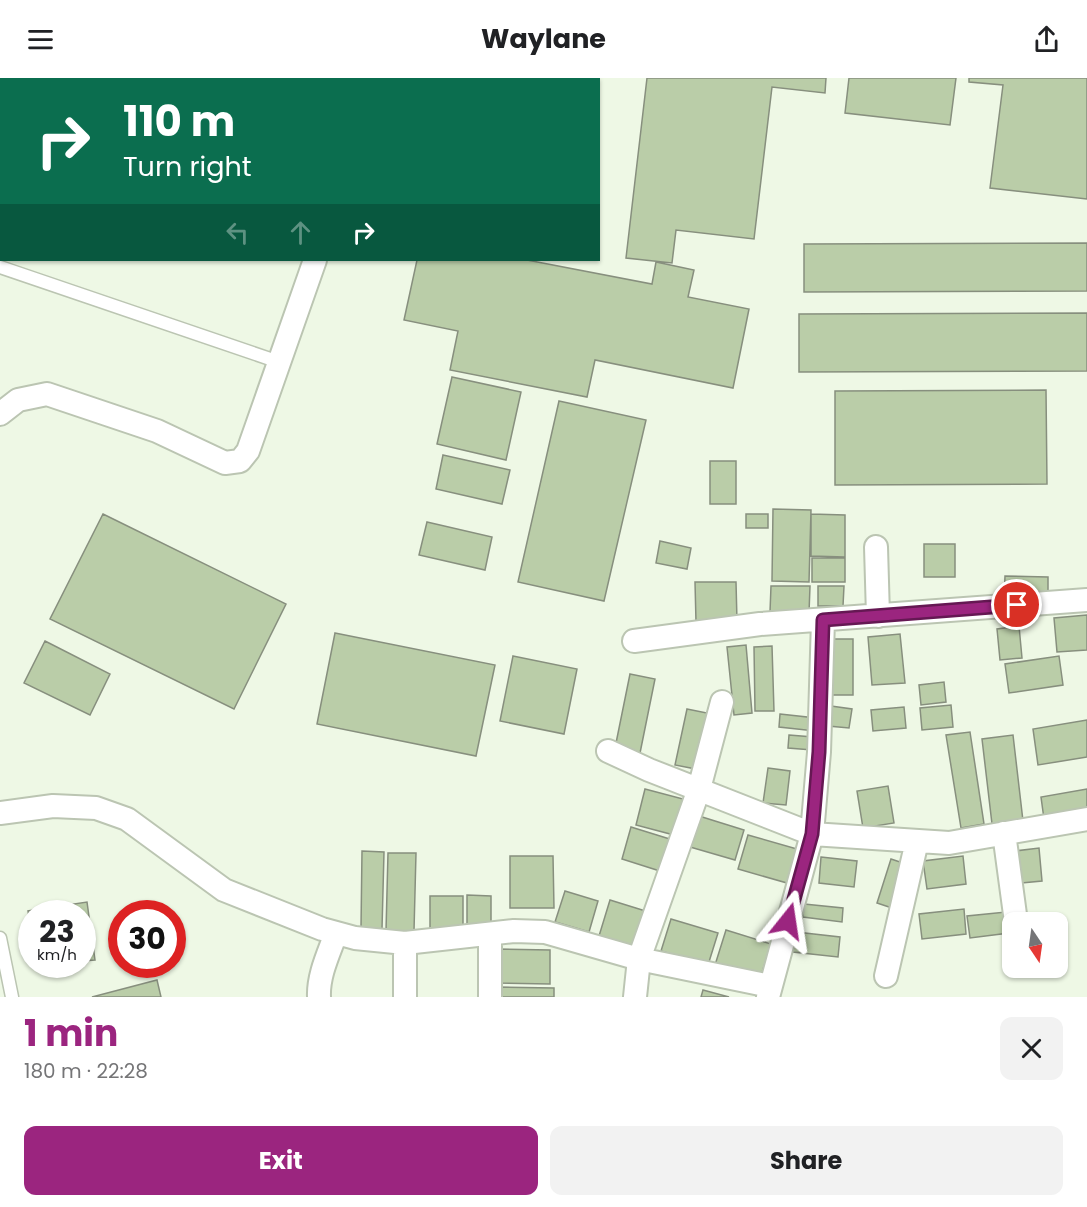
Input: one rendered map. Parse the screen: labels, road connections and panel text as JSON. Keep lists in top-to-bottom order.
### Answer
{
  "north": "bottom",
  "page": {
    "header": "Waylane",
    "turn": ["110 m", "Turn right"],
    "speed": "23 km/h",
    "limit": "30",
    "heading": ["1 min", "180 m · 22:28"],
    "buttons": ["Exit", "Share"]
  }
}
